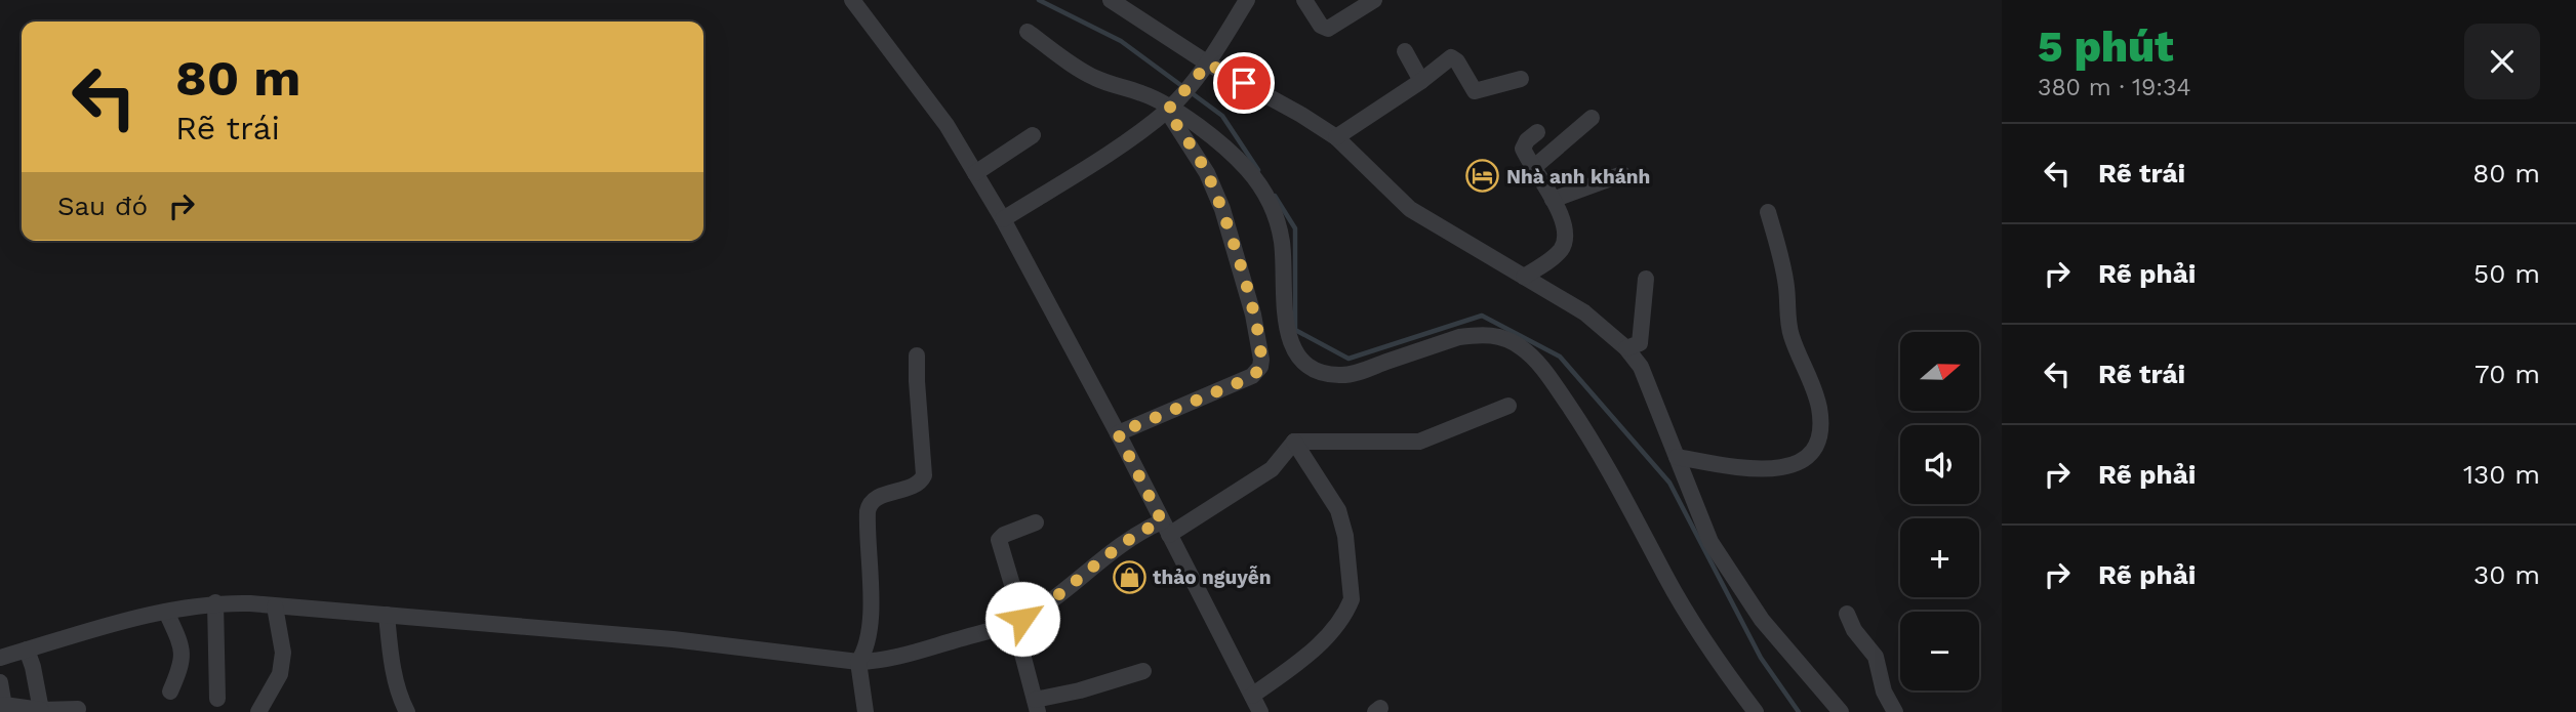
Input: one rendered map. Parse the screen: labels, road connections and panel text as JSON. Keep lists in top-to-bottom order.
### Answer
{
  "places": {
    "hotel": ["Nhà anh khánh"],
    "shop": ["thảo nguyễn"]
  },
  "north": "right",
  "page": {
    "heading": ["5 phút", "380 m · 19:34"],
    "turn": ["80 m", "Rẽ trái"],
    "list": [
      {
        "name": "Rẽ trái",
        "value": "80 m"
      },
      {
        "name": "Rẽ phải",
        "value": "50 m"
      },
      {
        "name": "Rẽ trái",
        "value": "70 m"
      },
      {
        "name": "Rẽ phải",
        "value": "130 m"
      },
      {
        "name": "Rẽ phải",
        "value": "30 m"
      }
    ],
    "then": "Sau đó",
    "map_buttons": ["+", "−"]
  }
}
